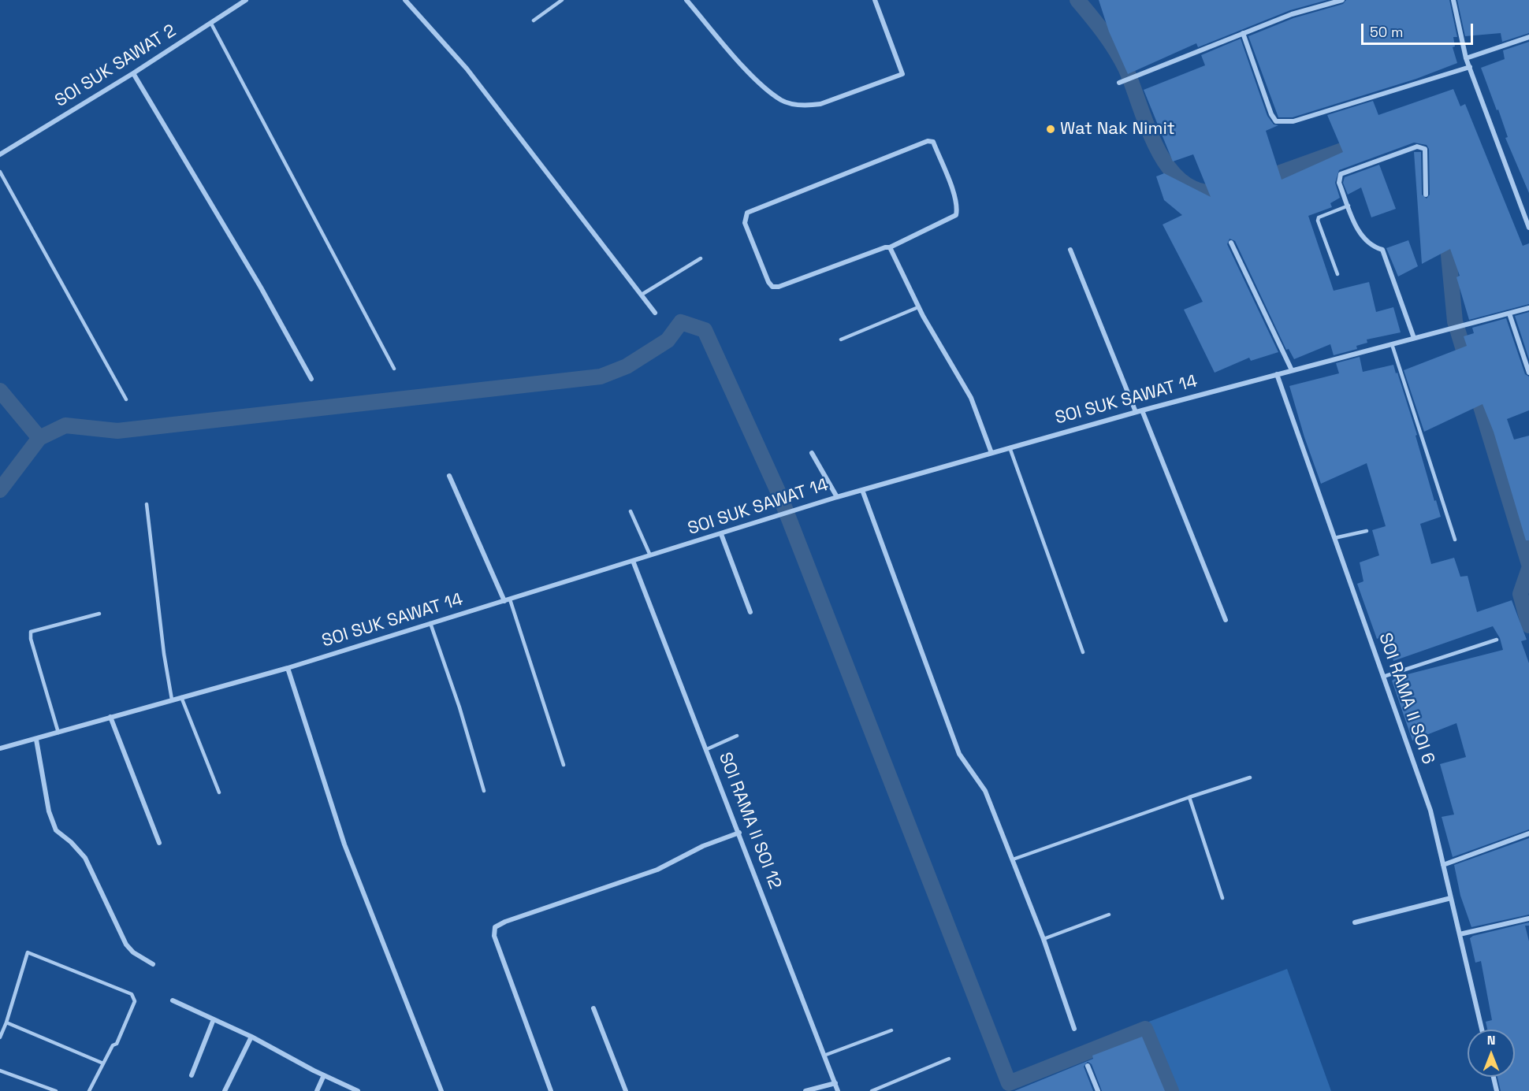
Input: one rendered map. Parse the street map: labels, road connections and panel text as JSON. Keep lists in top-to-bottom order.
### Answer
{
  "streets": {
    "street": [
      "SOI SUK SAWAT 2",
      "SOI SUK SAWAT 14",
      "SOI RAMA II SOI 6",
      "SOI RAMA II SOI 12"
    ]
  },
  "crossings": [
    ["SOI SUK SAWAT 14", "SOI RAMA II SOI 6"],
    ["SOI SUK SAWAT 14", "SOI RAMA II SOI 12"]
  ],
  "places": ["Wat Nak Nimit"],
  "scale_bar": "50 m",
  "north": "top"
}
